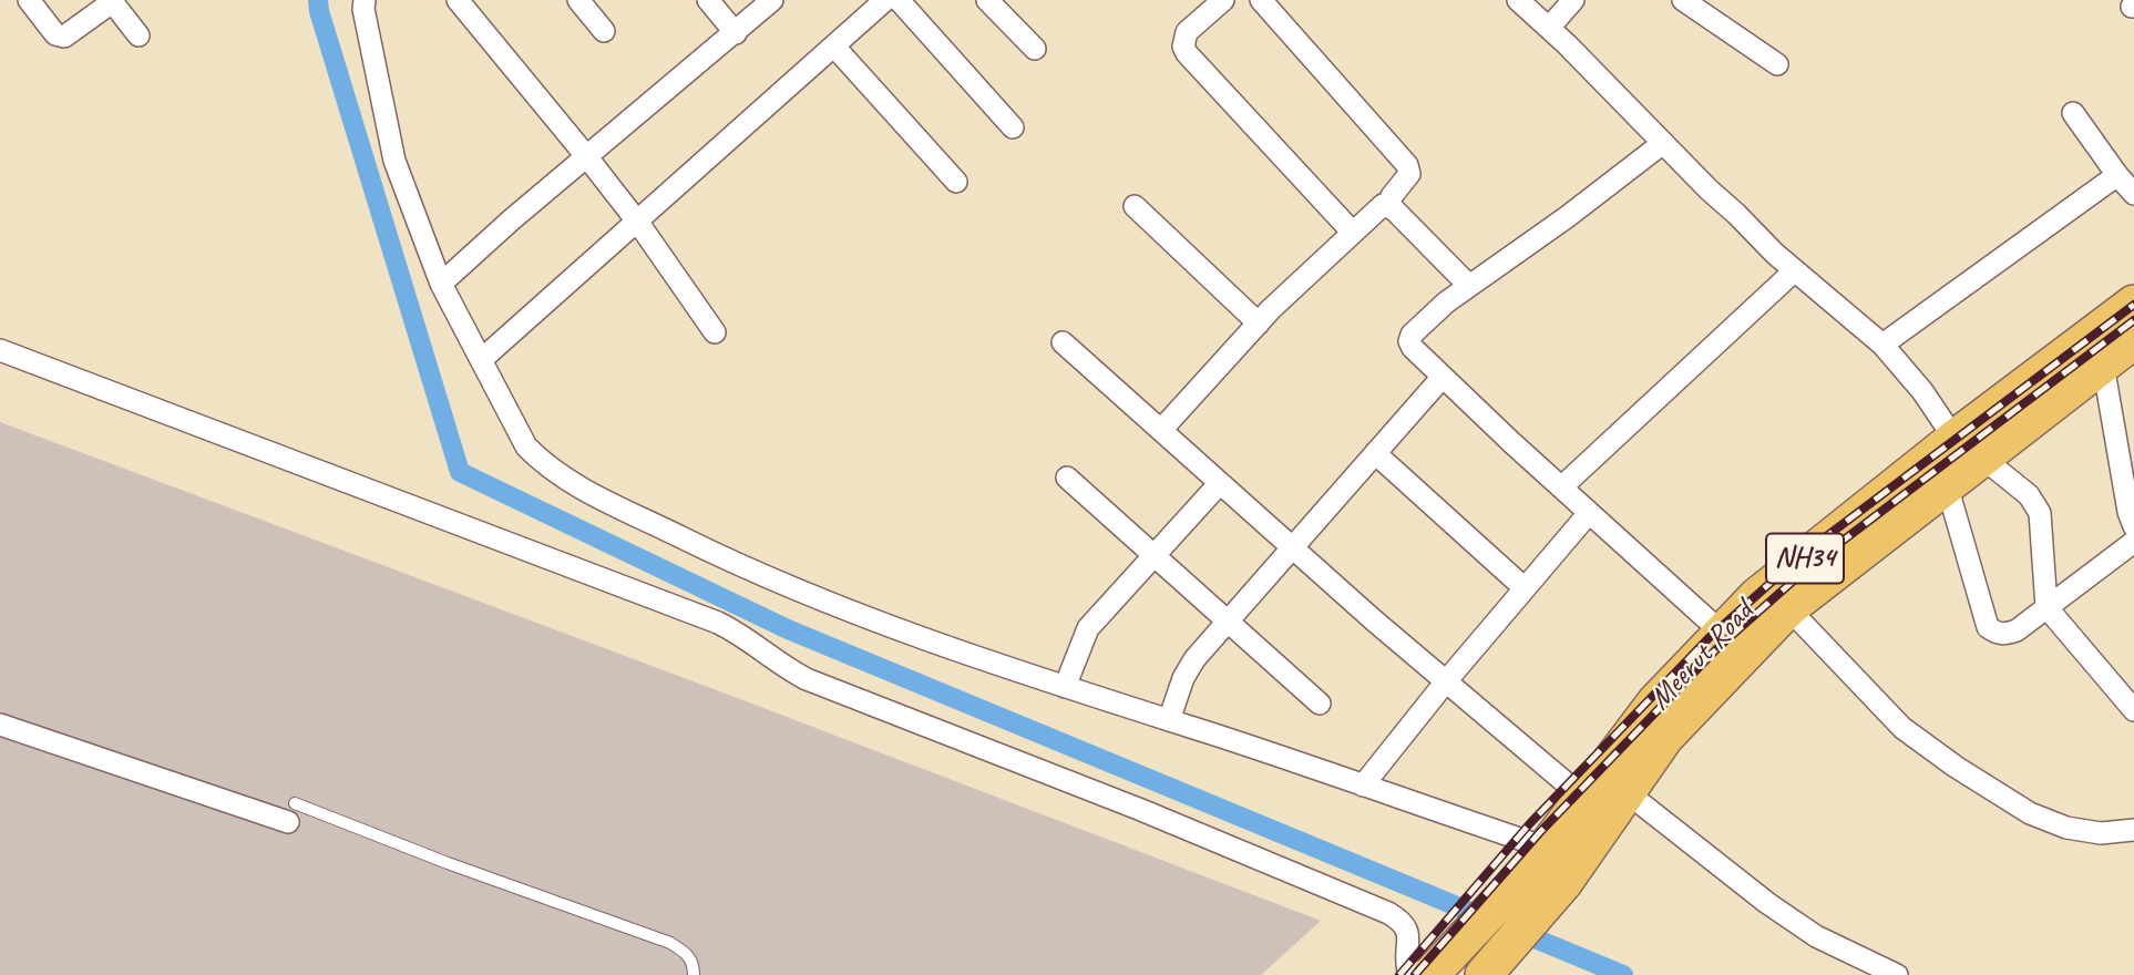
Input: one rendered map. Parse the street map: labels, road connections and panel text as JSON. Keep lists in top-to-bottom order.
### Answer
{
  "streets": {
    "highway": ["NH34", "Meerut Road"]
  }
}
